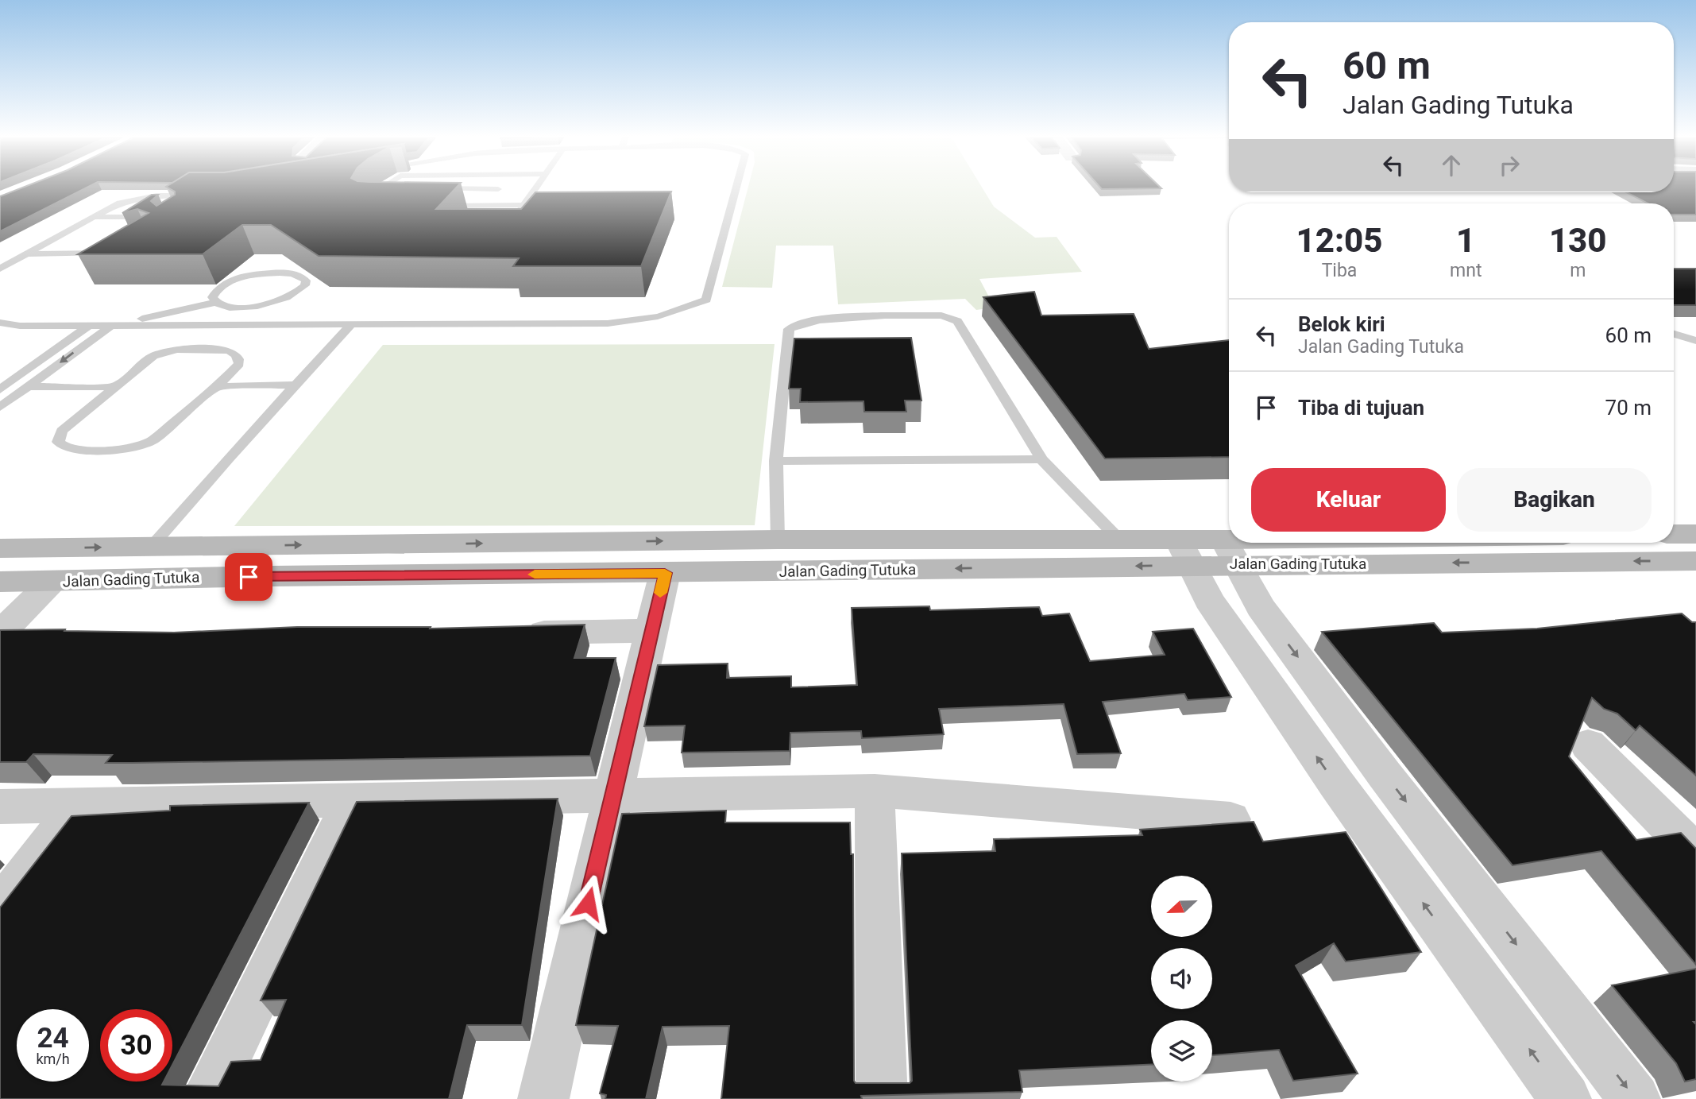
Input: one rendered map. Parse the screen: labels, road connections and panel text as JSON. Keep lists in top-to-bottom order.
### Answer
{
  "streets": {
    "main road": ["Jalan Gading Tutuka"]
  },
  "north": "left",
  "page": {
    "turn": ["60 m", "Jalan Gading Tutuka"],
    "eta": [
      "12:05",
      "Tiba",
      "1",
      "mnt",
      "130",
      "m"
    ],
    "list": [
      {
        "name": "Belok kiri",
        "note": "Jalan Gading Tutuka",
        "value": "60 m"
      },
      {
        "name": "Tiba di tujuan",
        "value": "70 m"
      }
    ],
    "buttons": ["Keluar", "Bagikan"],
    "speed": "24 km/h",
    "limit": "30"
  }
}
